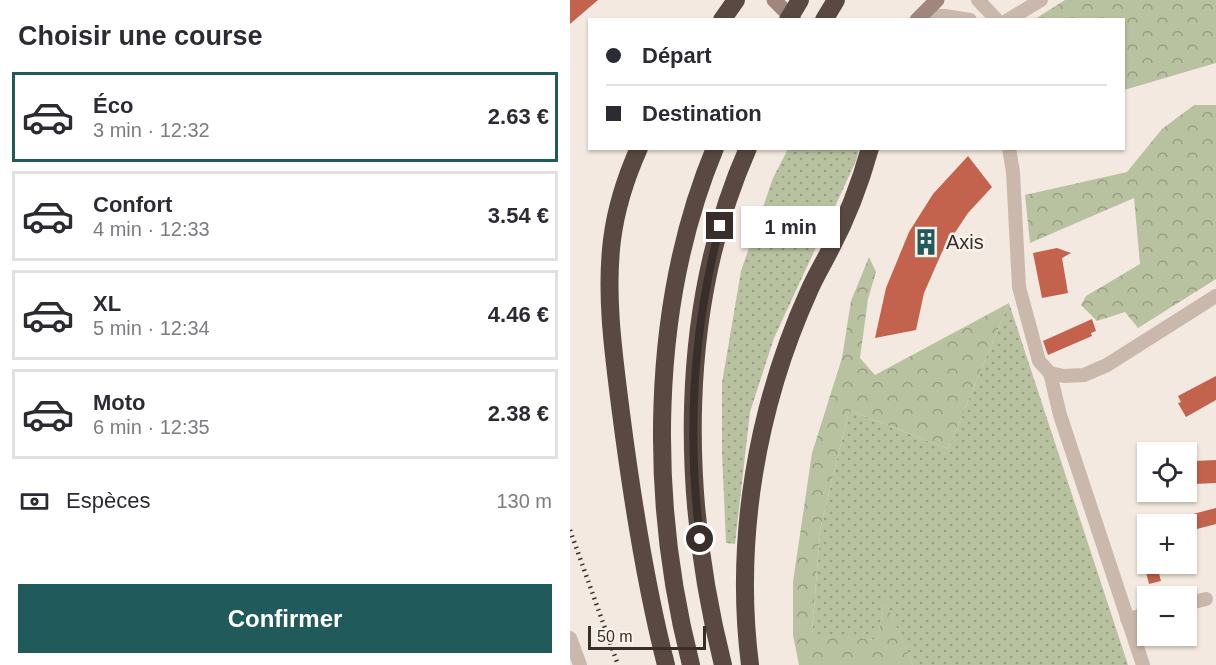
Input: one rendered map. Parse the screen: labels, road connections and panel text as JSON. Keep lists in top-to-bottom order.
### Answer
{
  "places": {
    "building": ["Axis"]
  },
  "scale_bar": "50 m",
  "page": {
    "heading": "Choisir une course",
    "banner": ["Départ", "Destination"],
    "list": [
      {
        "name": "Éco",
        "note": "3 min · 12:32",
        "value": "2.63 €"
      },
      {
        "name": "Confort",
        "note": "4 min · 12:33",
        "value": "3.54 €"
      },
      {
        "name": "XL",
        "note": "5 min · 12:34",
        "value": "4.46 €"
      },
      {
        "name": "Moto",
        "note": "6 min · 12:35",
        "value": "2.38 €"
      }
    ],
    "bubble": "1 min",
    "map_buttons": ["+", "−"],
    "pay": ["Espèces", "130 m"],
    "buttons": "Confirmer",
    "scale": "50 m"
  }
}
